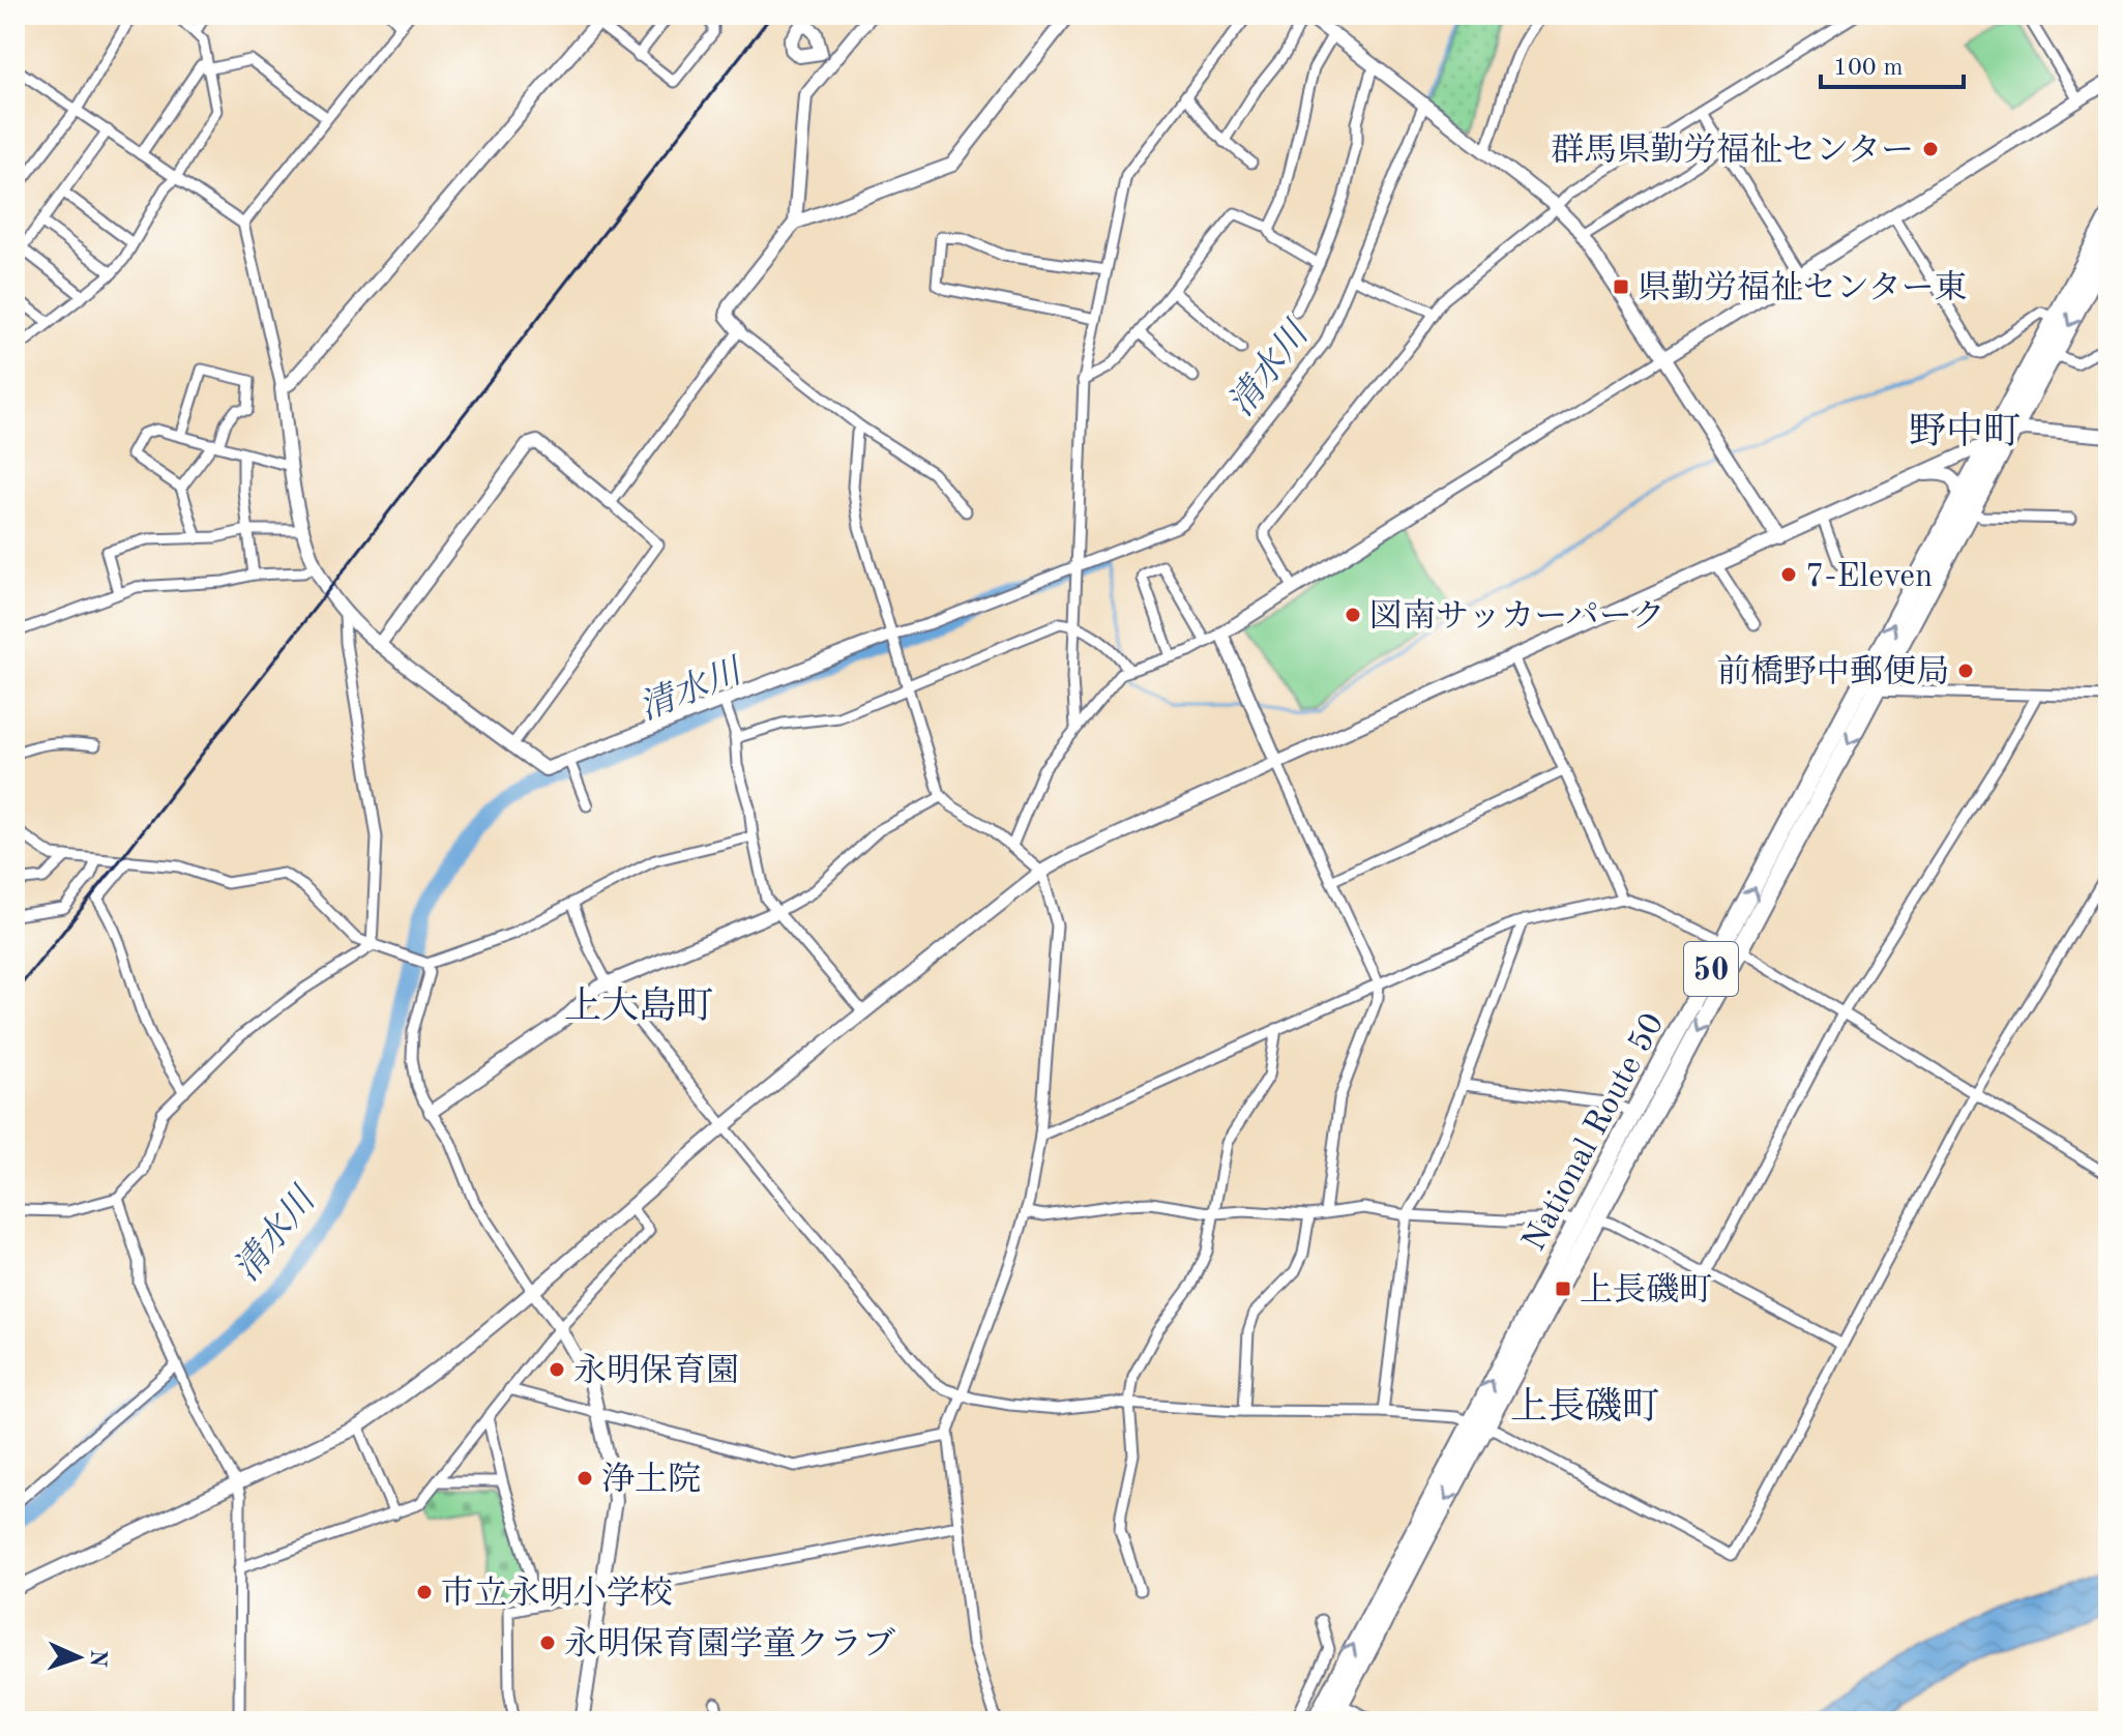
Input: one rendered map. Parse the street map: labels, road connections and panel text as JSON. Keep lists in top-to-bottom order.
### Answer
{
  "streets": {
    "highway": ["50", "National Route 50"]
  },
  "districts": ["野中町", "上大島町", "上長磯町"],
  "water": ["清水川"],
  "places": {
    "other": [
      "群馬県勤労福祉センター",
      "7-Eleven",
      "図南サッカーパーク",
      "前橋野中郵便局",
      "永明保育園",
      "浄土院",
      "市立永明小学校",
      "永明保育園学童クラブ"
    ],
    "transit": ["県勤労福祉センター東", "上長磯町"]
  },
  "scale_bar": "100 m",
  "north": "right"
}
